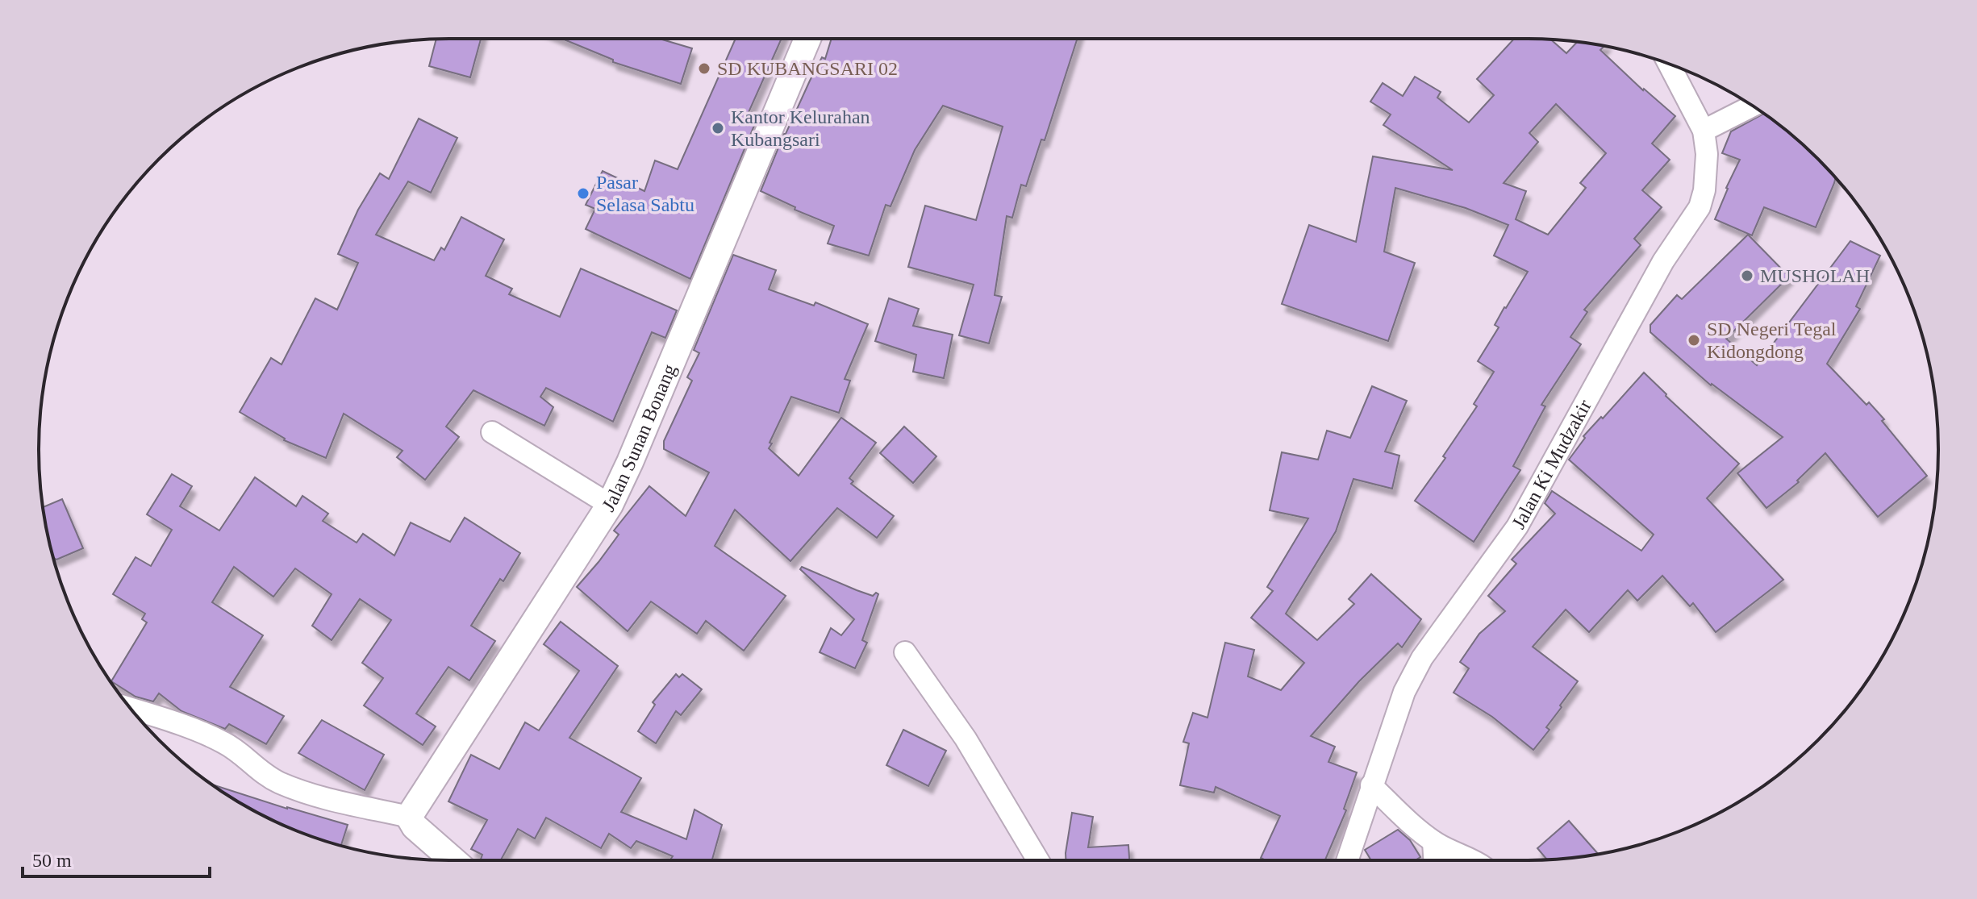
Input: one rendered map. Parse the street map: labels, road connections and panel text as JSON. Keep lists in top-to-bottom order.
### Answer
{
  "streets": {
    "street": ["Jalan Sunan Bonang", "Jalan Ki Mudzakir"]
  },
  "places": [
    "SD KUBANGSARI 02",
    "Kantor Kelurahan Kubangsari",
    "Pasar Selasa Sabtu",
    "MUSHOLAH",
    "SD Negeri Tegal Kidongdong"
  ],
  "scale_bar": "50 m"
}
